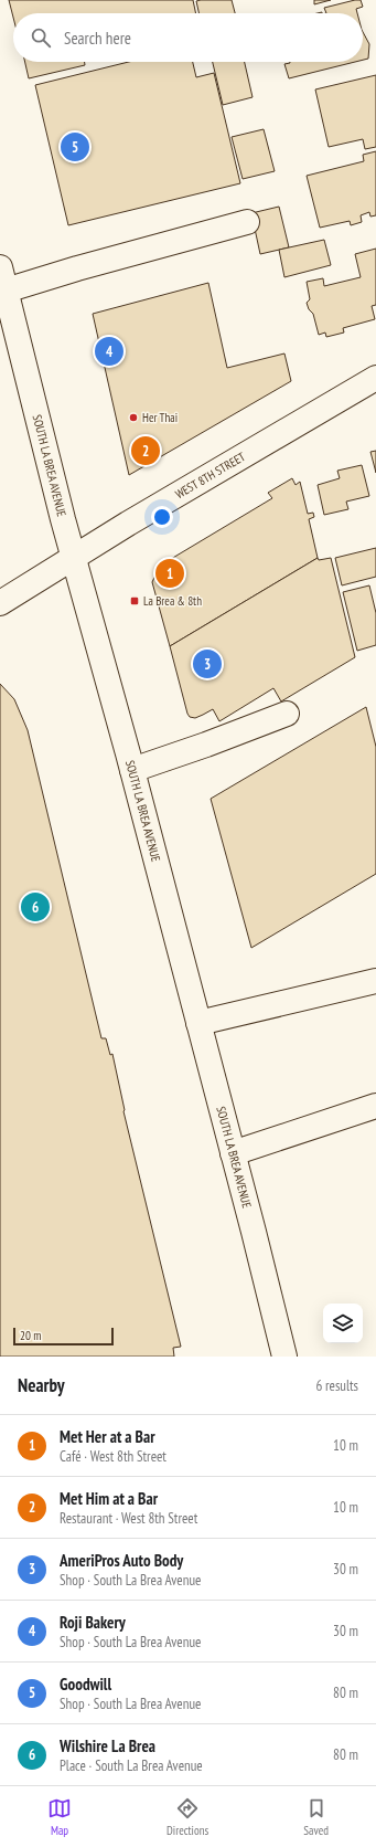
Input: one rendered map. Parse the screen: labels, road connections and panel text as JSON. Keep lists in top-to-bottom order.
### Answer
{
  "streets": {
    "main road": ["SOUTH LA BREA AVENUE", "WEST 8TH STREET"]
  },
  "crossings": [
    ["SOUTH LA BREA AVENUE", "WEST 8TH STREET"]
  ],
  "places": {
    "other": ["Her Thai"],
    "transit": ["La Brea & 8th"]
  },
  "scale_bar": "20 m",
  "page": {
    "search": "Search here",
    "pins": [
      "5",
      "4",
      "2",
      "1",
      "3",
      "6"
    ],
    "scale": "20 m",
    "heading": ["Nearby", "6 results"],
    "list": [
      {
        "mark": "1",
        "name": "Met Her at a Bar",
        "note": "Café · West 8th Street",
        "value": "10 m"
      },
      {
        "mark": "2",
        "name": "Met Him at a Bar",
        "note": "Restaurant · West 8th Street",
        "value": "10 m"
      },
      {
        "mark": "3",
        "name": "AmeriPros Auto Body",
        "note": "Shop · South La Brea Avenue",
        "value": "30 m"
      },
      {
        "mark": "4",
        "name": "Roji Bakery",
        "note": "Shop · South La Brea Avenue",
        "value": "30 m"
      },
      {
        "mark": "5",
        "name": "Goodwill",
        "note": "Shop · South La Brea Avenue",
        "value": "80 m"
      },
      {
        "mark": "6",
        "name": "Wilshire La Brea",
        "note": "Place · South La Brea Avenue",
        "value": "80 m"
      }
    ],
    "nav": ["Map", "Directions", "Saved"]
  }
}
